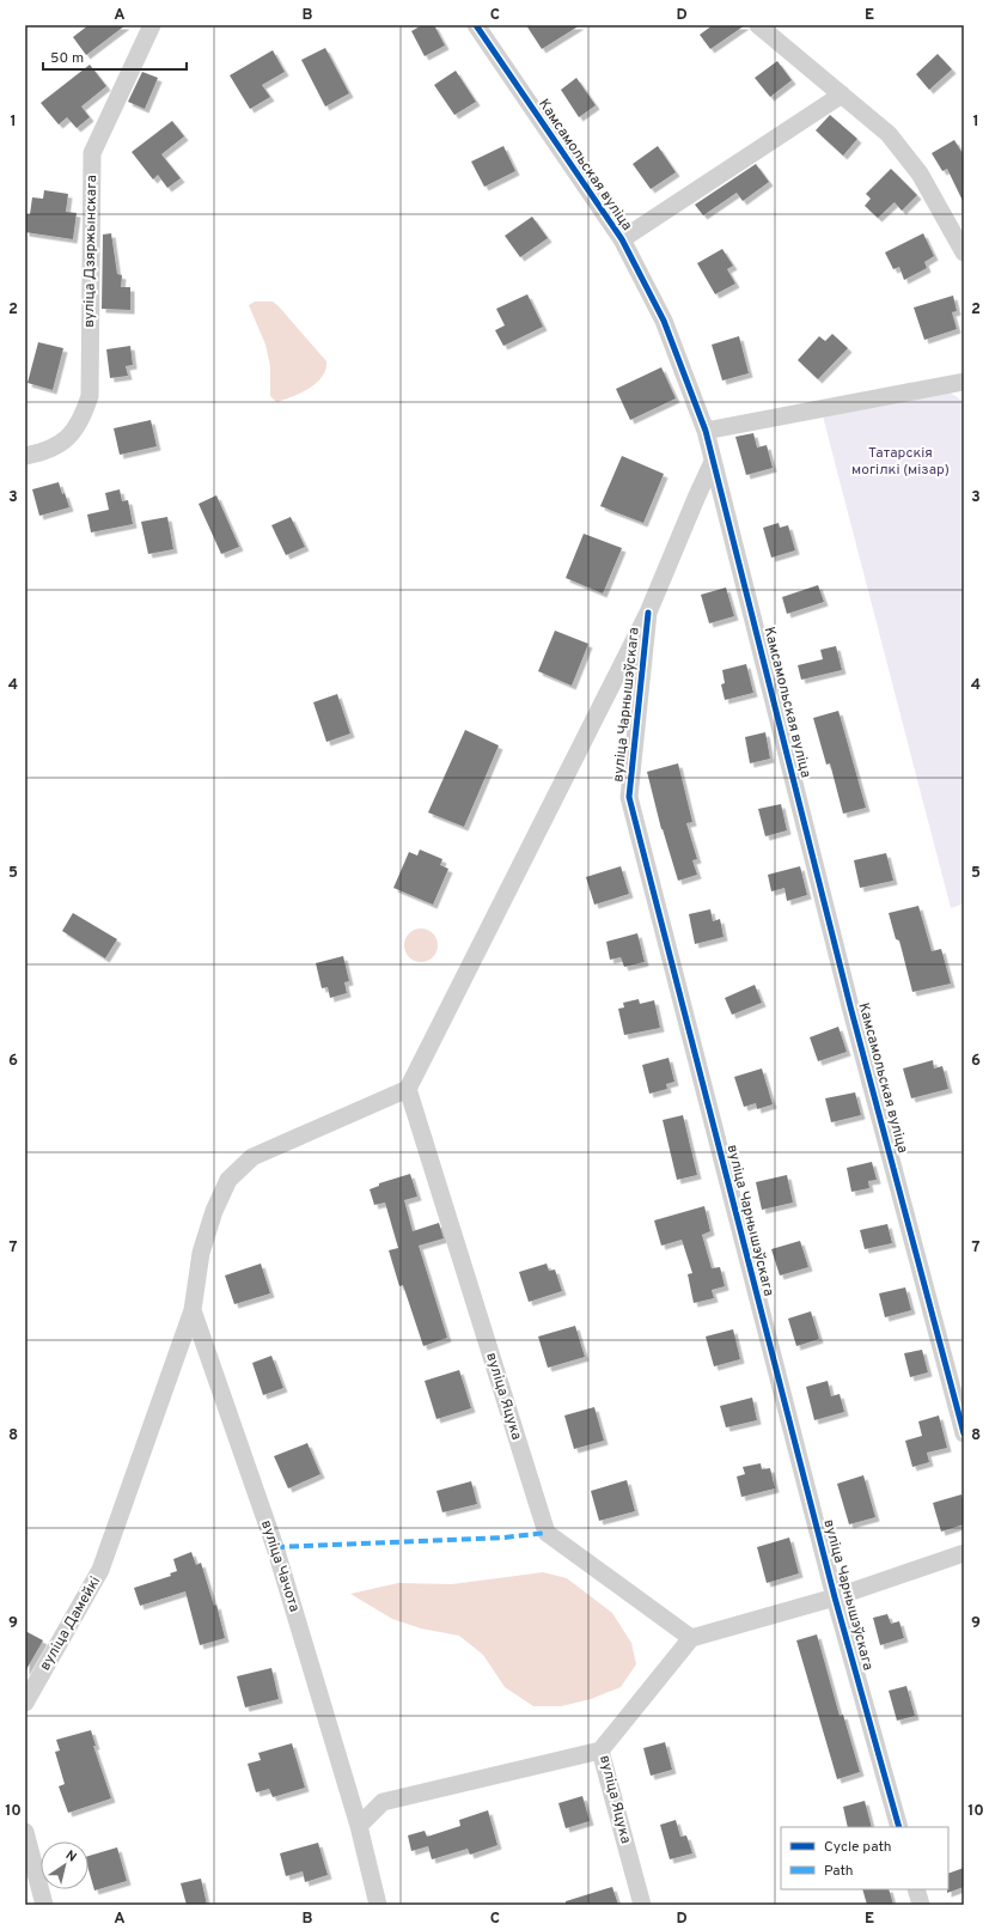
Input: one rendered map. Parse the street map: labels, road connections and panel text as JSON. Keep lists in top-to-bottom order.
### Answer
{
  "streets": {
    "street": [
      "Камсамольская вуліца",
      "вуліца Дзяржынскага",
      "вуліца Чарнышэўскага",
      "вуліца Яцука",
      "вуліца Чачота",
      "вуліца Дамейкі"
    ]
  },
  "crossings": [
    ["Камсамольская вуліца", "вуліца Чарнышэўскага"],
    ["вуліца Чарнышэўскага", "вуліца Яцука"],
    ["вуліца Чарнышэўскага", "вуліца Дамейкі"],
    ["вуліца Яцука", "вуліца Дамейкі"],
    ["вуліца Чачота", "вуліца Дамейкі"]
  ],
  "parks": ["Татарскія могілкі (мізар)"],
  "legend": ["Cycle path", "Path"],
  "scale_bar": "50 m",
  "north": "top right",
  "grid": {
    "columns": [
      "A",
      "B",
      "C",
      "D",
      "E"
    ],
    "rows": [
      "1",
      "2",
      "3",
      "4",
      "5",
      "6",
      "7",
      "8",
      "9",
      "10"
    ]
  }
}
